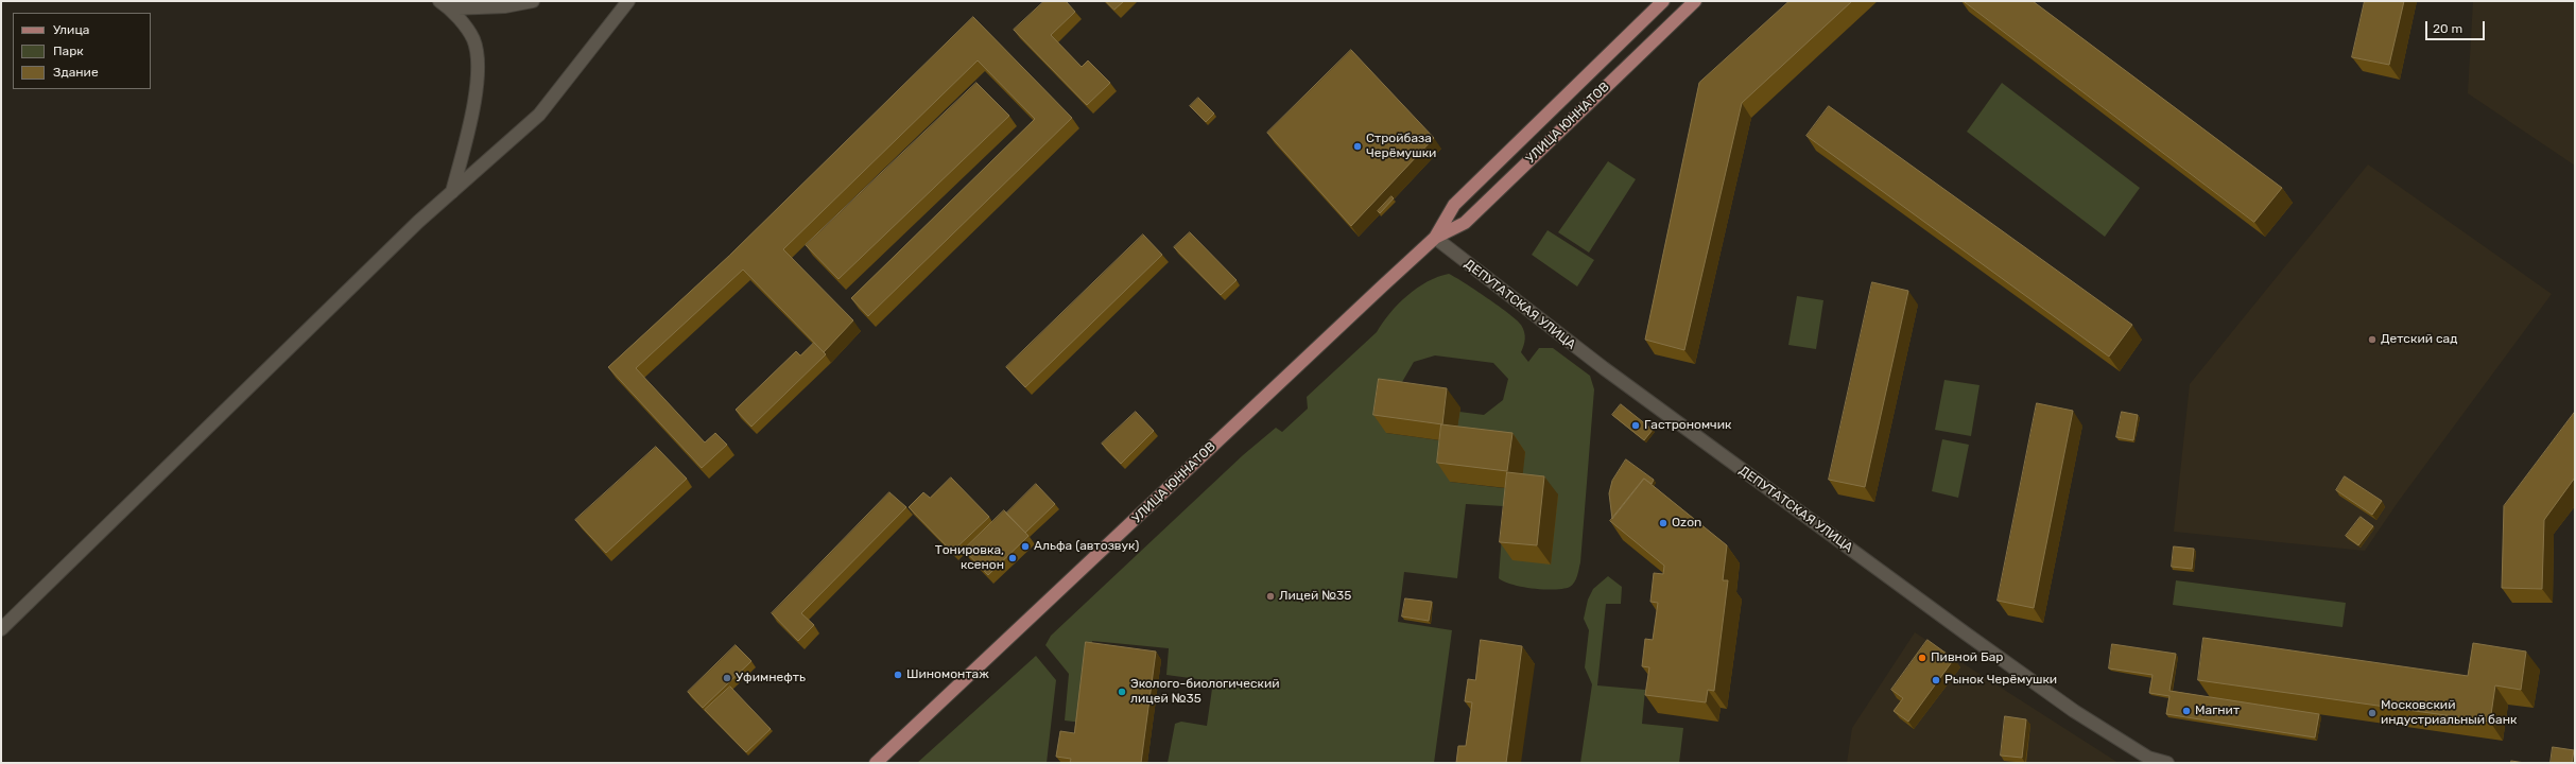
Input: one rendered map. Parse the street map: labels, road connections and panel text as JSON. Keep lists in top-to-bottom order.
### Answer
{
  "streets": {
    "main road": ["УЛИЦА ЮННАТОВ"],
    "street": ["ДЕПУТАТСКАЯ УЛИЦА"]
  },
  "crossings": [
    ["УЛИЦА ЮННАТОВ", "ДЕПУТАТСКАЯ УЛИЦА"]
  ],
  "places": [
    "Стройбаза Черёмушки",
    "Детский сад",
    "Гастрономчик",
    "Ozon",
    "Альфа (автозвук)",
    "Тонировка, ксенон",
    "Лицей №35",
    "Пивной Бар",
    "Шиномонтаж",
    "Уфимнефть",
    "Рынок Черёмушки",
    "Эколого-биологический лицей №35",
    "Магнит",
    "Московский индустриальный банк"
  ],
  "legend": ["Улица", "Парк", "Здание"],
  "scale_bar": "20 m"
}
